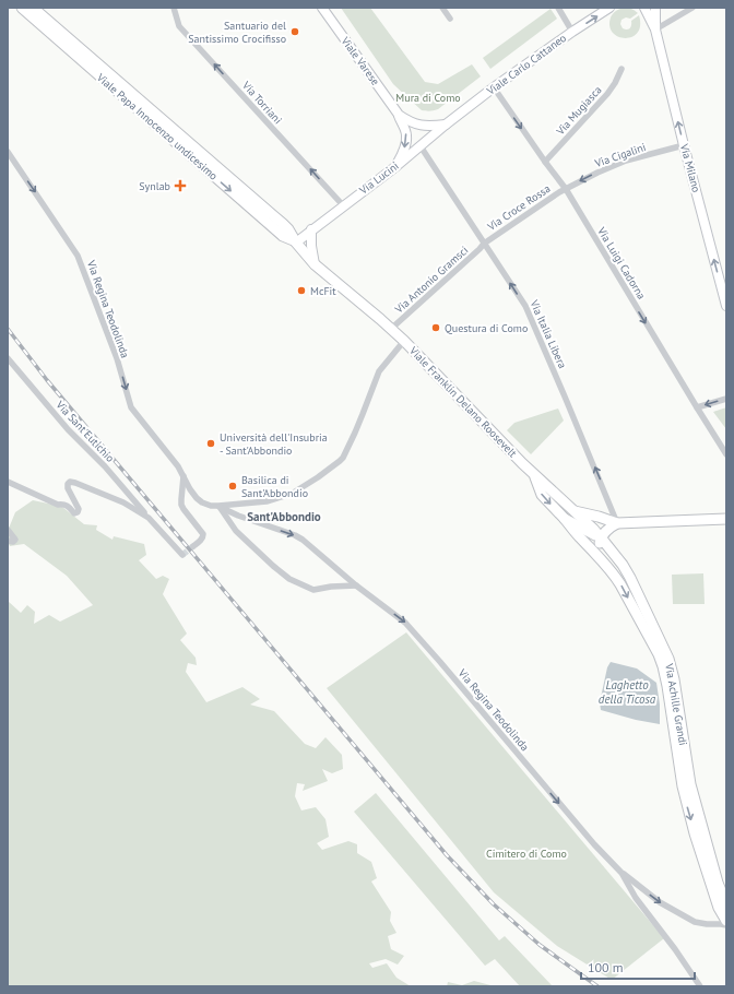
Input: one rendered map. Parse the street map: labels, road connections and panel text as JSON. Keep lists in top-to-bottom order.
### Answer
{
  "streets": {
    "main road": ["Viale Papa Innocenzo undicesimo", "Viale Franklin Delano Roosevelt", "Via Achille Grandi"],
    "street": [
      "Viale Varese",
      "Viale Carlo Cattaneo",
      "Via Torriani",
      "Via Mugiasca",
      "Via Cigalini",
      "Via Milano",
      "Via Lucini",
      "Via Croce Rossa",
      "Via Luigi Cadorna",
      "Via Antonio Gramsci",
      "Via Regina Teodolinda",
      "Via Italia Libera",
      "Via Sant'Eutichio"
    ]
  },
  "crossings": [
    ["Viale Varese", "Viale Carlo Cattaneo"],
    ["Viale Varese", "Via Lucini"],
    ["Viale Carlo Cattaneo", "Via Lucini"],
    ["Viale Carlo Cattaneo", "Via Luigi Cadorna"],
    ["Via Torriani", "Via Lucini"],
    ["Via Mugiasca", "Via Luigi Cadorna"],
    ["Viale Papa Innocenzo undicesimo", "Via Lucini"],
    ["Viale Papa Innocenzo undicesimo", "Via Antonio Gramsci"],
    ["Viale Papa Innocenzo undicesimo", "Viale Franklin Delano Roosevelt"],
    ["Via Cigalini", "Via Milano"],
    ["Via Cigalini", "Via Croce Rossa"],
    ["Via Cigalini", "Via Luigi Cadorna"],
    ["Via Lucini", "Via Italia Libera"],
    ["Via Croce Rossa", "Via Luigi Cadorna"],
    ["Via Croce Rossa", "Via Antonio Gramsci"],
    ["Via Croce Rossa", "Via Italia Libera"],
    ["Via Antonio Gramsci", "Via Italia Libera"],
    ["Via Antonio Gramsci", "Viale Franklin Delano Roosevelt"],
    ["Via Italia Libera", "Viale Franklin Delano Roosevelt"],
    ["Viale Franklin Delano Roosevelt", "Via Achille Grandi"]
  ],
  "one_way": [
    "Via Torriani",
    "Via Cigalini",
    "Via Milano",
    "Via Luigi Cadorna",
    "Via Regina Teodolinda",
    "Via Italia Libera"
  ],
  "districts": ["Sant'Abbondio"],
  "water": ["Laghetto della Ticosa"],
  "parks": ["Mura di Como", "Cimitero di Como"],
  "places": {
    "other": [
      "Santuario del Santissimo Crocifisso",
      "McFit",
      "Questura di Como",
      "Università dell'Insubria - Sant'Abbondio",
      "Basilica di Sant'Abbondio"
    ],
    "health": ["Synlab"]
  },
  "scale_bar": "100 m"
}
